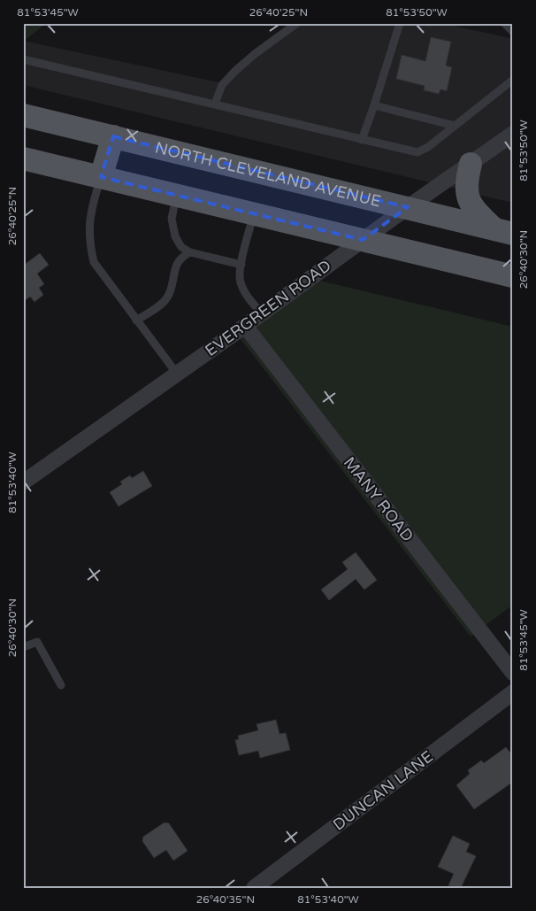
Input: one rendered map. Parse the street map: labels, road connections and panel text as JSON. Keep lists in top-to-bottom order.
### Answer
{
  "streets": {
    "main road": ["NORTH CLEVELAND AVENUE"],
    "street": ["EVERGREEN ROAD", "MANY ROAD", "DUNCAN LANE"]
  },
  "crossings": [
    ["NORTH CLEVELAND AVENUE", "EVERGREEN ROAD"],
    ["EVERGREEN ROAD", "MANY ROAD"]
  ],
  "coordinates": [
    "81°53'45\"W",
    "26°40'25\"N",
    "81°53'50\"W",
    "26°40'30\"N",
    "81°53'40\"W",
    "26°40'35\"N"
  ]
}
